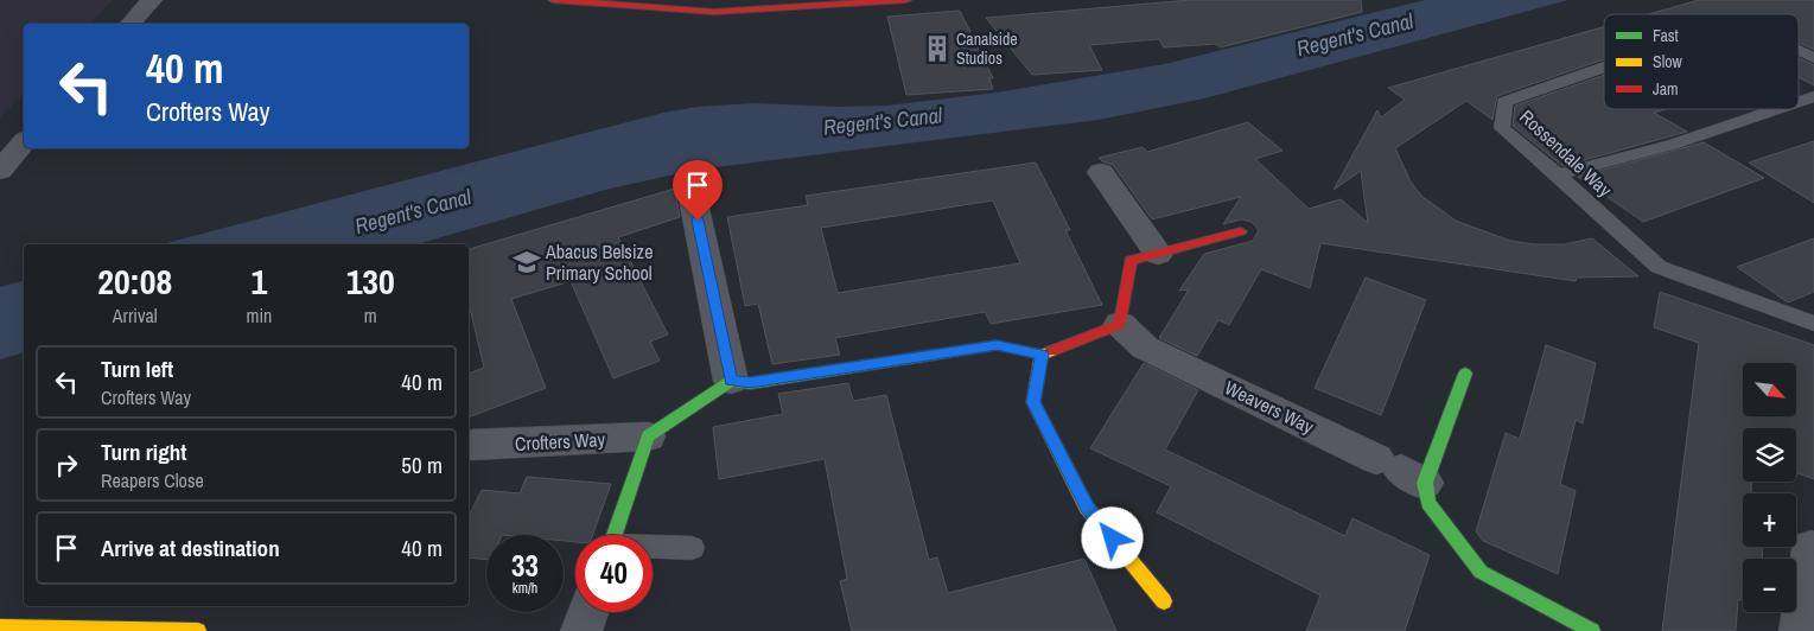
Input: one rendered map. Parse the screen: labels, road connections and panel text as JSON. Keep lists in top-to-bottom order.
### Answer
{
  "streets": {
    "street": ["Weavers Way", "Crofters Way"],
    "lane": ["Rossendale Way"]
  },
  "water": ["Regent's Canal"],
  "places": {
    "building": ["Canalside Studios"],
    "school or university": ["Abacus Belsize Primary School"]
  },
  "legend": ["Fast", "Slow", "Jam"],
  "north": "bottom right",
  "page": {
    "turn": ["40 m", "Crofters Way"],
    "eta": [
      "20:08",
      "Arrival",
      "1",
      "min",
      "130",
      "m"
    ],
    "list": [
      {
        "name": "Turn left",
        "note": "Crofters Way",
        "value": "40 m"
      },
      {
        "name": "Turn right",
        "note": "Reapers Close",
        "value": "50 m"
      },
      {
        "name": "Arrive at destination",
        "value": "40 m"
      }
    ],
    "map_buttons": ["+", "−"],
    "speed": "33 km/h",
    "limit": "40"
  }
}
